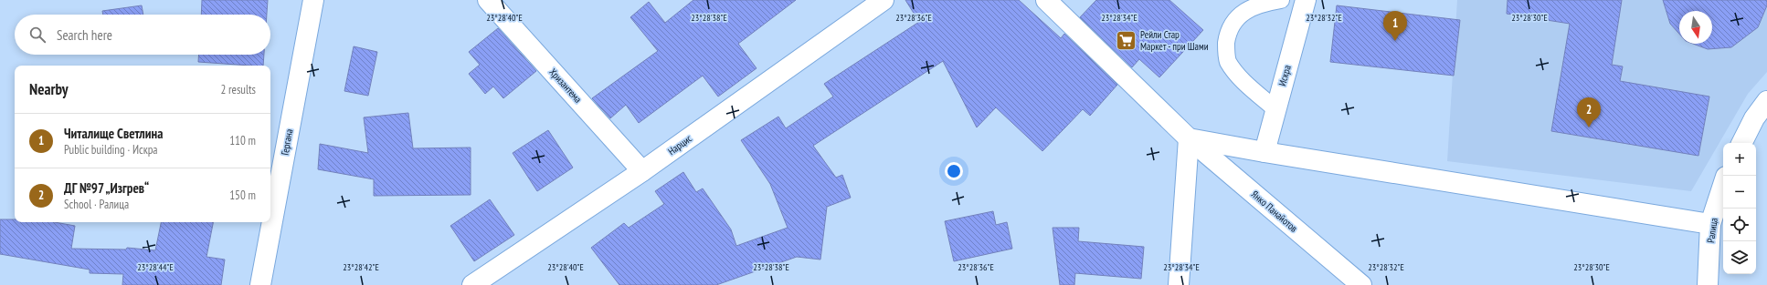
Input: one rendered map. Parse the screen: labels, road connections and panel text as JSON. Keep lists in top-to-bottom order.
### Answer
{
  "streets": {
    "street": [
      "Искра",
      "Хризантема",
      "Гергана",
      "Нарцис",
      "Янко Панайотов",
      "Ралица"
    ]
  },
  "crossings": [
    ["Хризантема", "Нарцис"]
  ],
  "places": {
    "supermarket": ["Рейли Стар Маркет - при Шами"]
  },
  "north": "bottom",
  "page": {
    "pins": ["1", "2"],
    "search": "Search here",
    "heading": ["Nearby", "2 results"],
    "list": [
      {
        "mark": "1",
        "name": "Читалище Светлина",
        "note": "Public building · Искра",
        "value": "110 m"
      },
      {
        "mark": "2",
        "name": "ДГ №97 „Изгрев“",
        "note": "School · Ралица",
        "value": "150 m"
      }
    ],
    "map_buttons": ["+", "−"]
  },
  "coordinates": [
    "23°28'38\"E",
    "23°28'32\"E",
    "23°28'30\"E",
    "23°28'40\"E",
    "23°28'36\"E",
    "23°28'34\"E",
    "23°28'44\"E",
    "23°28'42\"E"
  ]
}
